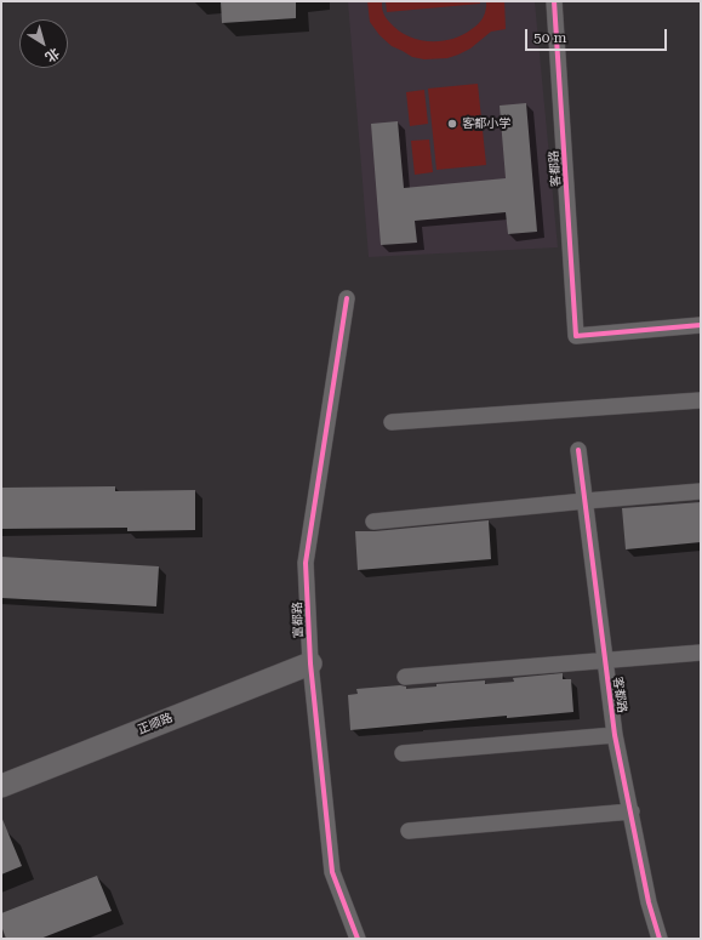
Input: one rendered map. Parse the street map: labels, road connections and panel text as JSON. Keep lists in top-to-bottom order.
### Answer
{
  "streets": {
    "street": ["客都路", "富都路", "正顺路"]
  },
  "crossings": [
    ["富都路", "正顺路"]
  ],
  "places": ["客都小学"],
  "scale_bar": "50 m",
  "north": "bottom right"
}
